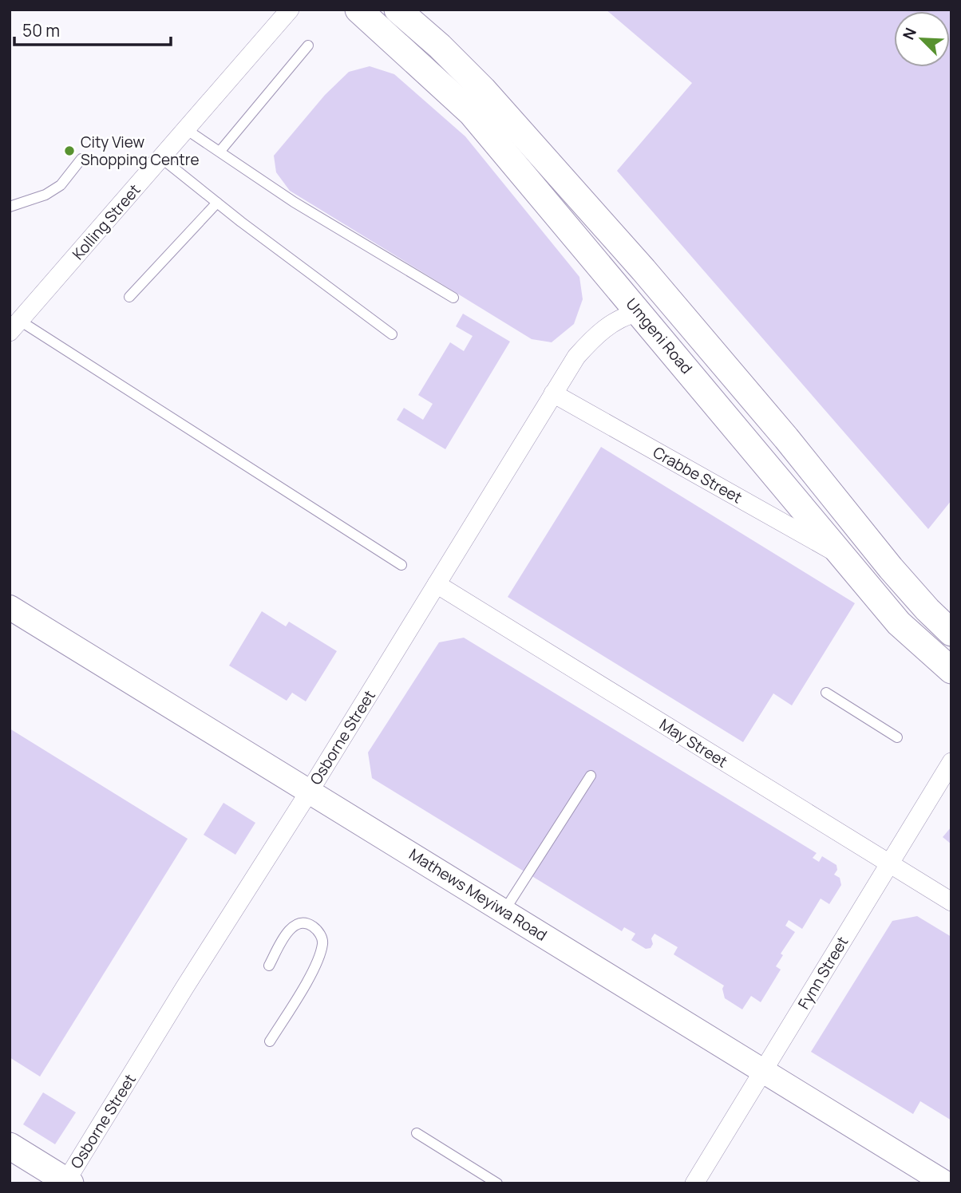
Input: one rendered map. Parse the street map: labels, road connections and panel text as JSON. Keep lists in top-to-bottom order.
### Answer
{
  "streets": {
    "main road": ["Umgeni Road"],
    "street": [
      "Kolling Street",
      "Crabbe Street",
      "Osborne Street",
      "May Street",
      "Mathews Meyiwa Road",
      "Fynn Street"
    ]
  },
  "crossings": [
    ["Umgeni Road", "Crabbe Street"],
    ["Umgeni Road", "Osborne Street"],
    ["Crabbe Street", "Osborne Street"],
    ["Osborne Street", "May Street"],
    ["Osborne Street", "Mathews Meyiwa Road"],
    ["May Street", "Fynn Street"],
    ["Mathews Meyiwa Road", "Fynn Street"]
  ],
  "places": ["City View Shopping Centre"],
  "scale_bar": "50 m",
  "north": "top left"
}
